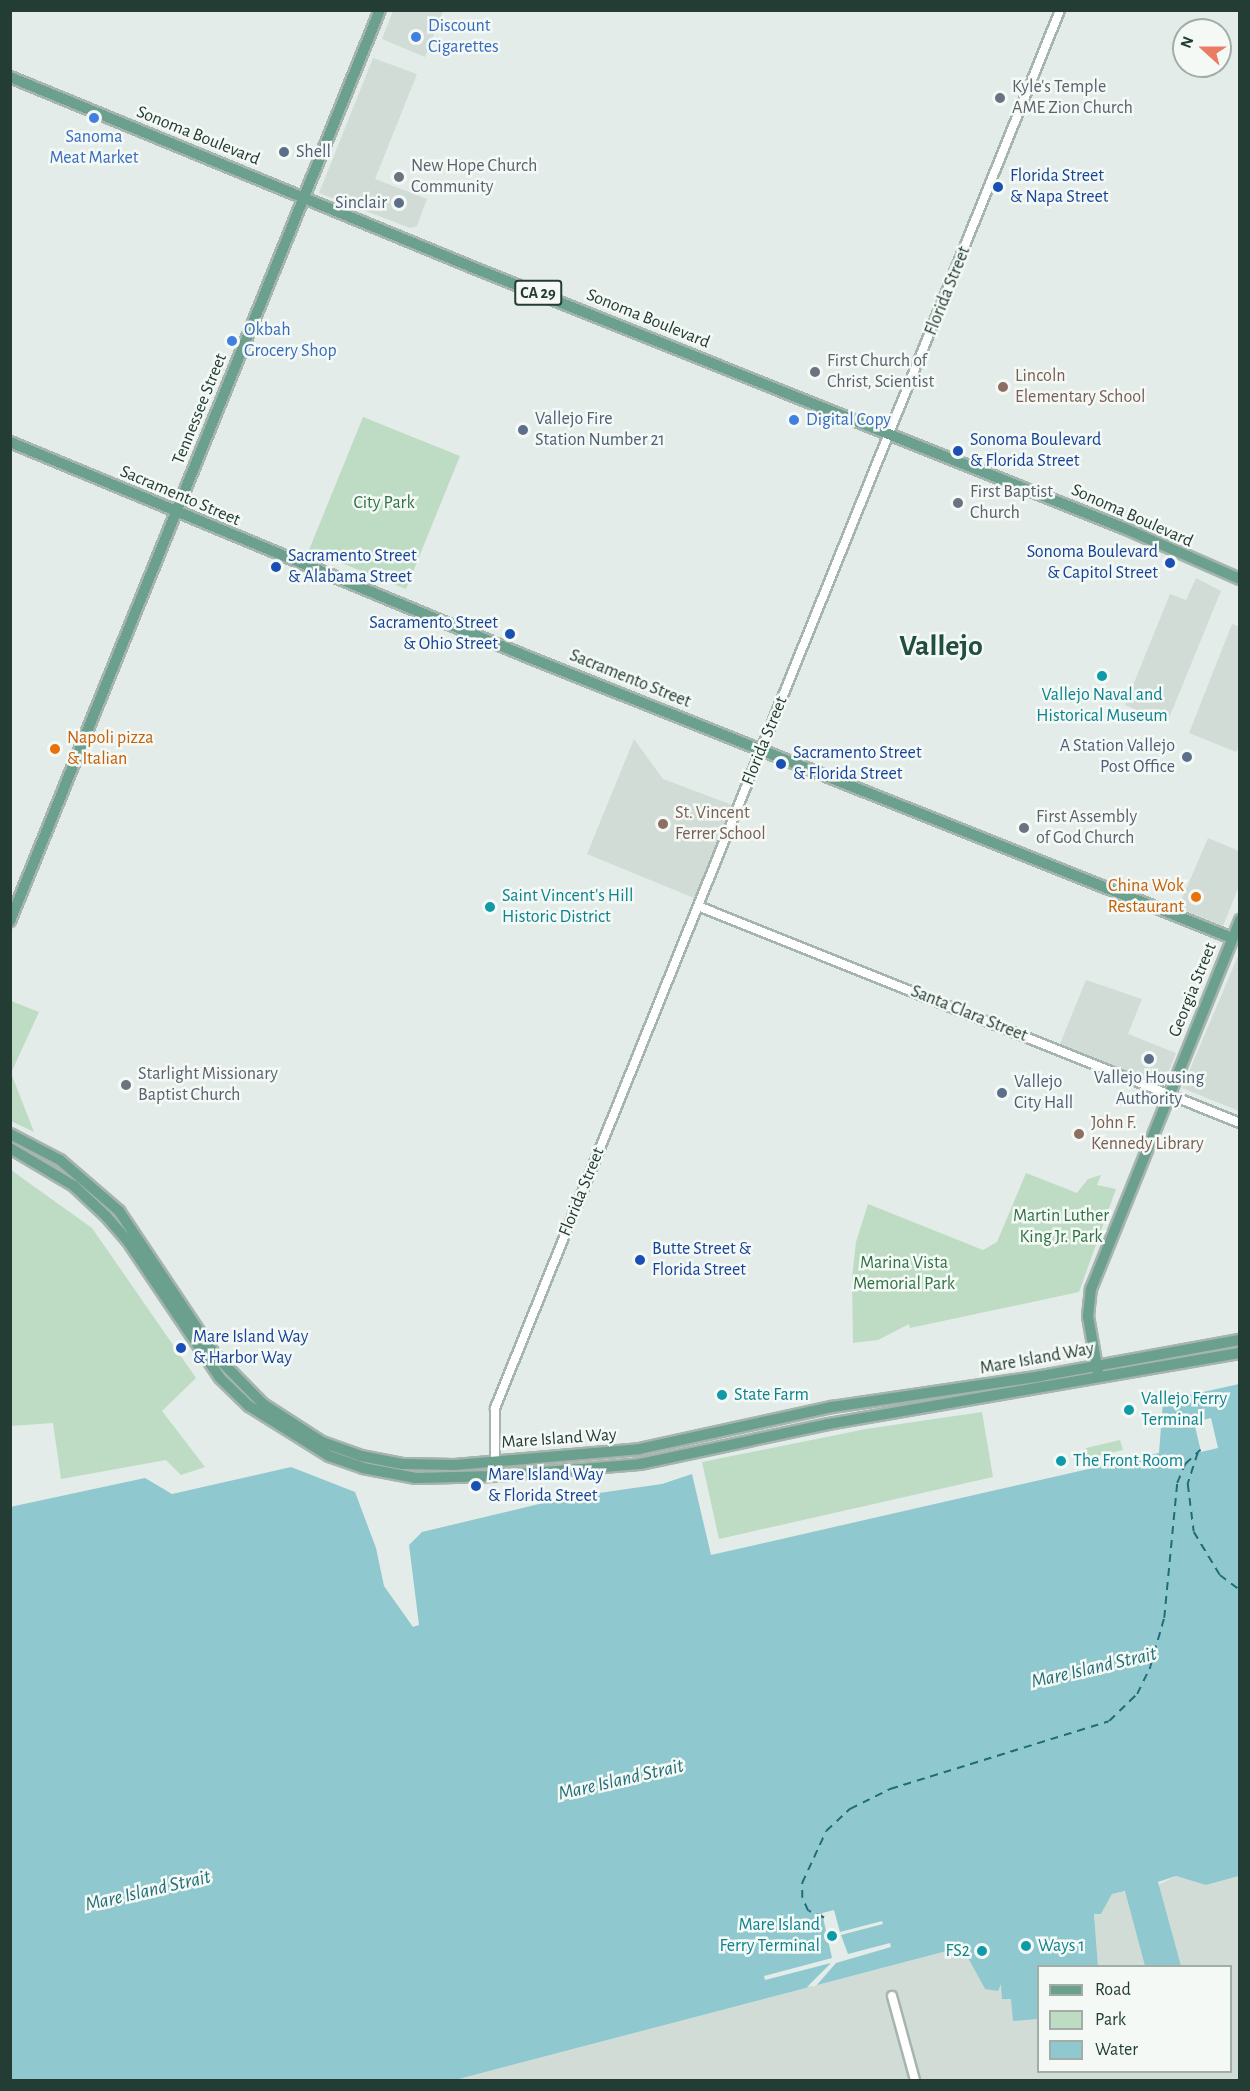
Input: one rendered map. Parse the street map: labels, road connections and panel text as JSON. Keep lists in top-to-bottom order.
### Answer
{
  "streets": {
    "main road": [
      "Sonoma Boulevard",
      "CA 29",
      "Tennessee Street",
      "Sacramento Street",
      "Georgia Street",
      "Mare Island Way"
    ],
    "street": ["Florida Street", "Santa Clara Street"]
  },
  "crossings": [
    ["Sonoma Boulevard", "Florida Street"],
    ["Sonoma Boulevard", "Tennessee Street"],
    ["Florida Street", "Sacramento Street"],
    ["Florida Street", "Santa Clara Street"],
    ["Florida Street", "Mare Island Way"],
    ["Tennessee Street", "Sacramento Street"],
    ["Sacramento Street", "Georgia Street"],
    ["Georgia Street", "Santa Clara Street"],
    ["Georgia Street", "Mare Island Way"]
  ],
  "districts": ["Vallejo"],
  "water": ["Mare Island Strait"],
  "parks": ["City Park", "Martin Luther King Jr. Park", "Marina Vista Memorial Park"],
  "places": [
    "Discount Cigarettes",
    "Kyle's Temple AME Zion Church",
    "Sanoma Meat Market",
    "Shell",
    "New Hope Church Community",
    "Florida Street & Napa Street",
    "Sinclair",
    "Okbah Grocery Shop",
    "First Church of Christ, Scientist",
    "Lincoln Elementary School",
    "Digital Copy",
    "Vallejo Fire Station Number 21",
    "Sonoma Boulevard & Florida Street",
    "First Baptist Church",
    "Sonoma Boulevard & Capitol Street",
    "Sacramento Street & Alabama Street",
    "Sacramento Street & Ohio Street",
    "Vallejo Naval and Historical Museum",
    "Napoli pizza & Italian",
    "A Station Vallejo Post Office",
    "Sacramento Street & Florida Street",
    "St. Vincent Ferrer School",
    "First Assembly of God Church",
    "China Wok Restaurant",
    "Saint Vincent's Hill Historic District",
    "Vallejo Housing Authority",
    "Starlight Missionary Baptist Church",
    "Vallejo City Hall",
    "John F. Kennedy Library",
    "Butte Street & Florida Street",
    "Mare Island Way & Harbor Way",
    "State Farm",
    "Vallejo Ferry Terminal",
    "The Front Room",
    "Mare Island Way & Florida Street",
    "Mare Island Ferry Terminal",
    "Ways 1",
    "FS2"
  ],
  "legend": ["Road", "Park", "Water"],
  "north": "left"
}
